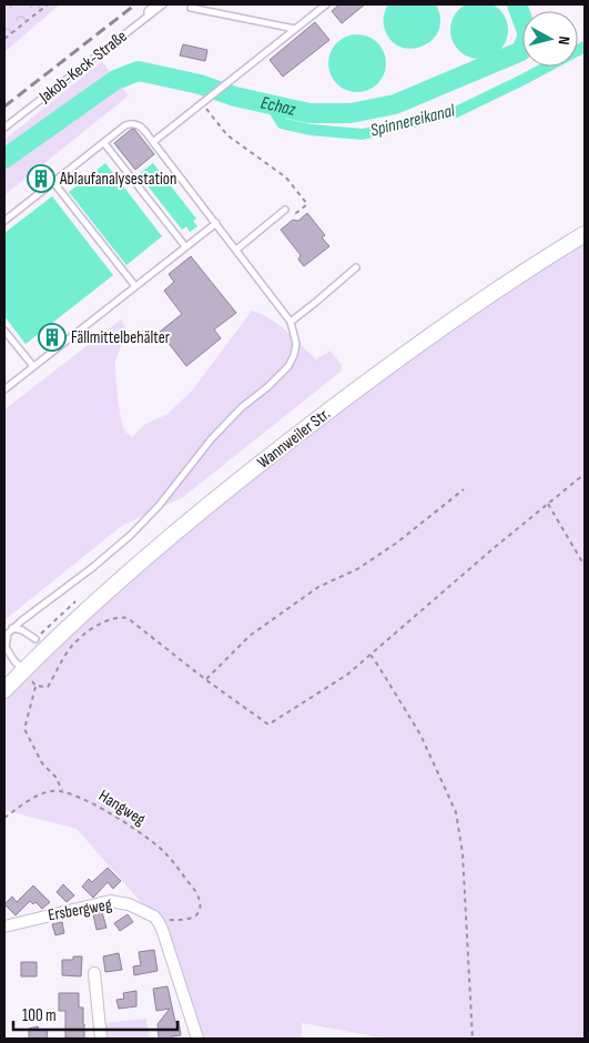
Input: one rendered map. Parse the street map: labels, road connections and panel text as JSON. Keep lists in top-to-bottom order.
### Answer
{
  "streets": {
    "main road": ["Wannweiler Str."],
    "street": ["Ersbergweg"],
    "lane": ["Jakob-Keck-Straße"],
    "path": ["Hangweg"]
  },
  "crossings": [
    ["Hangweg", "Ersbergweg"]
  ],
  "water": ["Echaz", "Spinnereikanal"],
  "places": {
    "building": ["Ablaufanalysestation", "Fällmittelbehälter"]
  },
  "scale_bar": "100 m",
  "north": "right"
}
